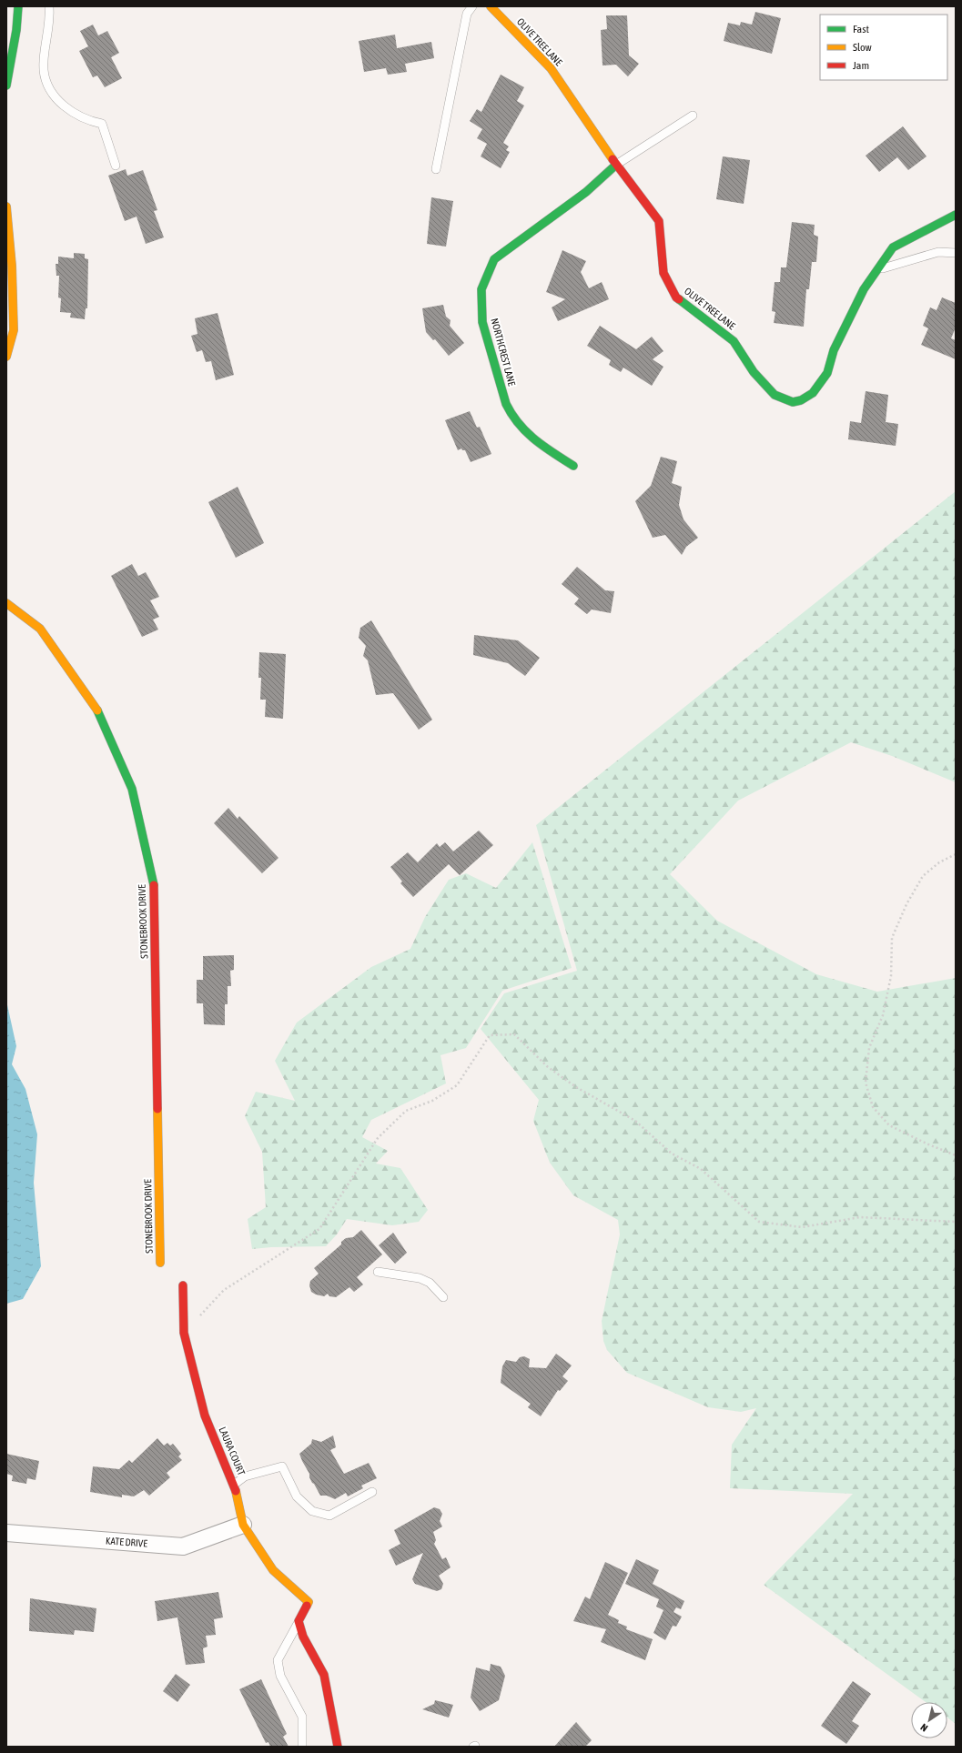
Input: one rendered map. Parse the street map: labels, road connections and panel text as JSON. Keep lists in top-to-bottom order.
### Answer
{
  "streets": {
    "street": [
      "OLIVE TREE LANE",
      "NORTHCREST LANE",
      "STONEBROOK DRIVE",
      "LAURA COURT",
      "KATE DRIVE"
    ]
  },
  "crossings": [
    ["OLIVE TREE LANE", "NORTHCREST LANE"],
    ["LAURA COURT", "KATE DRIVE"]
  ],
  "legend": ["Fast", "Slow", "Jam"],
  "north": "bottom left"
}
